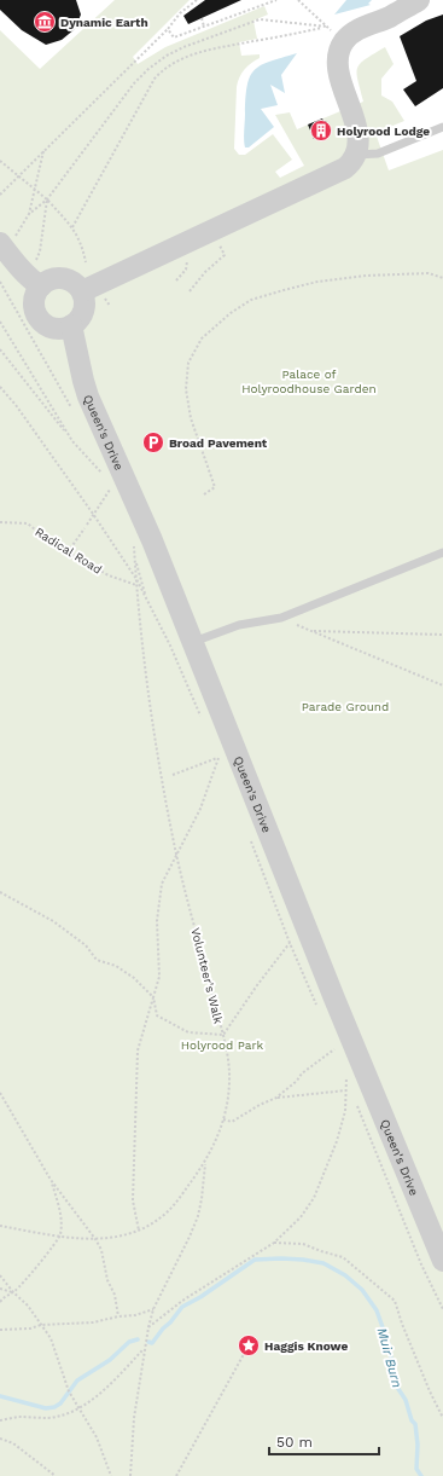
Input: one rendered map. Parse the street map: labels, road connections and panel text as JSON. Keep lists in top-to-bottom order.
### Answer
{
  "streets": {
    "street": ["Queen's Drive"],
    "path": ["Radical Road", "Volunteer's Walk"]
  },
  "crossings": [
    ["Radical Road", "Volunteer's Walk"]
  ],
  "water": ["Muir Burn"],
  "parks": ["Palace of Holyroodhouse Garden", "Parade Ground", "Holyrood Park"],
  "places": {
    "museum": ["Dynamic Earth"],
    "building": ["Holyrood Lodge"],
    "parking": ["Broad Pavement"],
    "place": ["Haggis Knowe"]
  },
  "scale_bar": "50 m"
}
